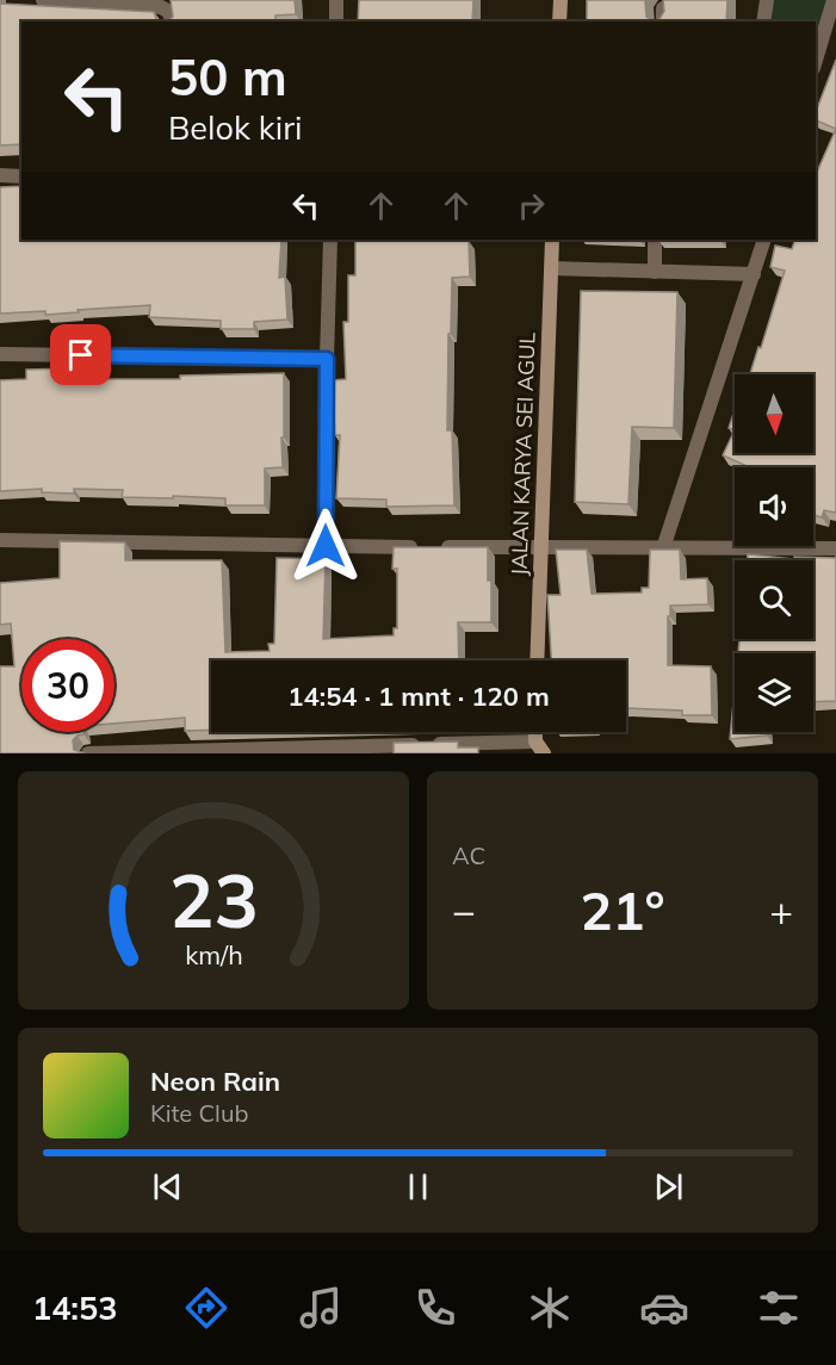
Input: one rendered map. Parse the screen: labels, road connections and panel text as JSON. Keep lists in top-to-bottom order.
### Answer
{
  "streets": {
    "main road": ["JALAN KARYA SEI AGUL"]
  },
  "north": "bottom",
  "page": {
    "turn": ["50 m", "Belok kiri"],
    "limit": "30",
    "trip": "14:54 · 1 mnt · 120 m",
    "tile": "AC",
    "heat": ["−", "21°", "+"],
    "song": ["Neon Rain", "Kite Club"],
    "tabs": "14:53",
    "gauge": ["23", "km/h"]
  }
}
